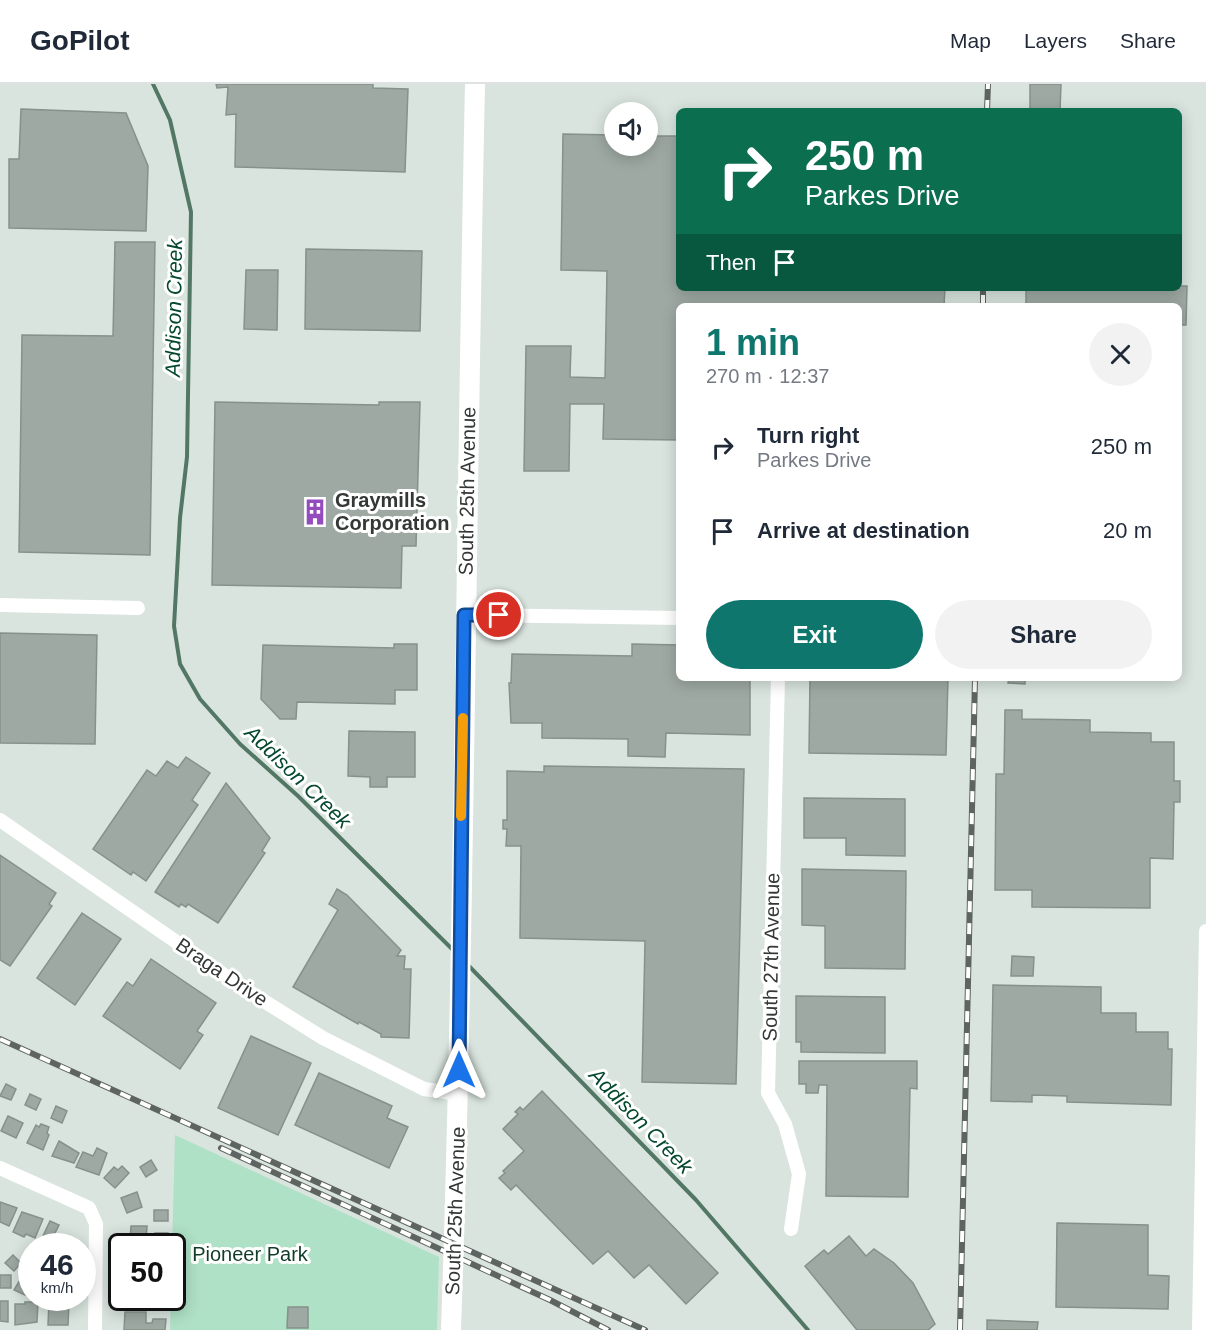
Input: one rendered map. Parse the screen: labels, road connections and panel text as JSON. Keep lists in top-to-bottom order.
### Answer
{
  "streets": {
    "main road": ["South 25th Avenue"],
    "street": ["South 27th Avenue", "Braga Drive"]
  },
  "crossings": [
    ["South 25th Avenue", "Braga Drive"]
  ],
  "water": ["Addison Creek"],
  "parks": ["Pioneer Park"],
  "places": {
    "building": ["Graymills Corporation"]
  },
  "page": {
    "header": "GoPilot",
    "nav": ["Map", "Layers", "Share"],
    "turn": ["250 m", "Parkes Drive"],
    "then": "Then",
    "heading": ["1 min", "270 m · 12:37"],
    "list": [
      {
        "name": "Turn right",
        "note": "Parkes Drive",
        "value": "250 m"
      },
      {
        "name": "Arrive at destination",
        "value": "20 m"
      }
    ],
    "buttons": ["Exit", "Share"],
    "speed": "46 km/h",
    "limit": "50"
  }
}
